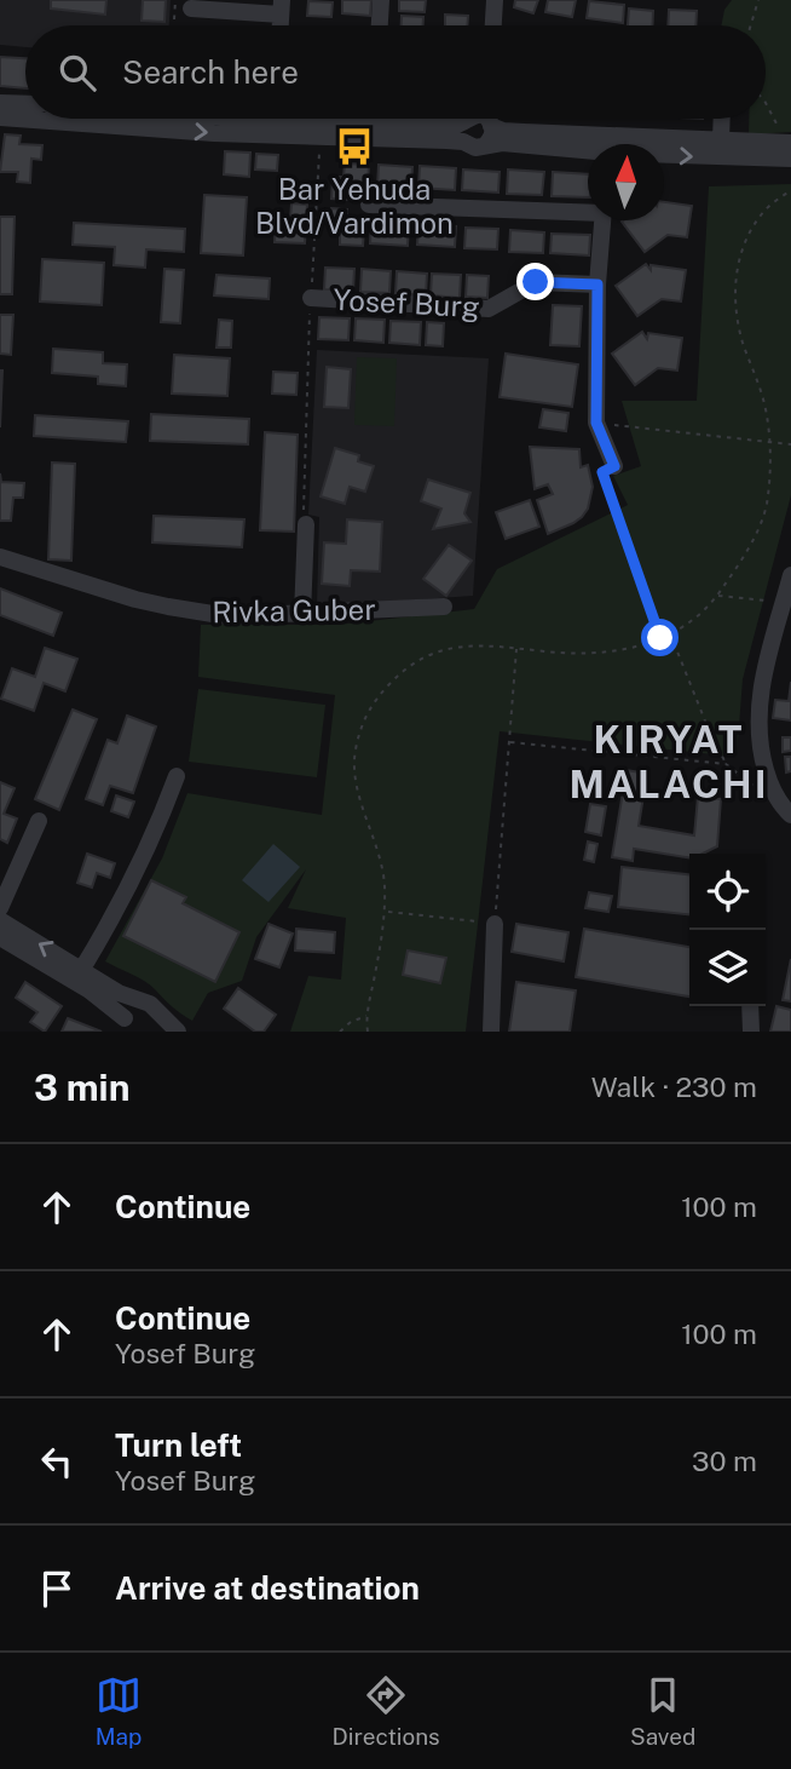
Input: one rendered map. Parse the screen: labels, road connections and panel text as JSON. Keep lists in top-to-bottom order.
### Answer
{
  "streets": {
    "street": ["Yosef Burg", "Rivka Guber"]
  },
  "districts": ["KIRYAT MALACHI"],
  "places": {
    "bus stop": ["Bar Yehuda Blvd/Vardimon"]
  },
  "north": "top",
  "page": {
    "search": "Search here",
    "heading": ["3 min", "Walk · 230 m"],
    "list": [
      ["Continue", "100 m"],
      ["Continue", "Yosef Burg", "100 m"],
      ["Turn left", "Yosef Burg", "30 m"],
      "Arrive at destination"
    ],
    "nav": ["Map", "Directions", "Saved"]
  }
}
